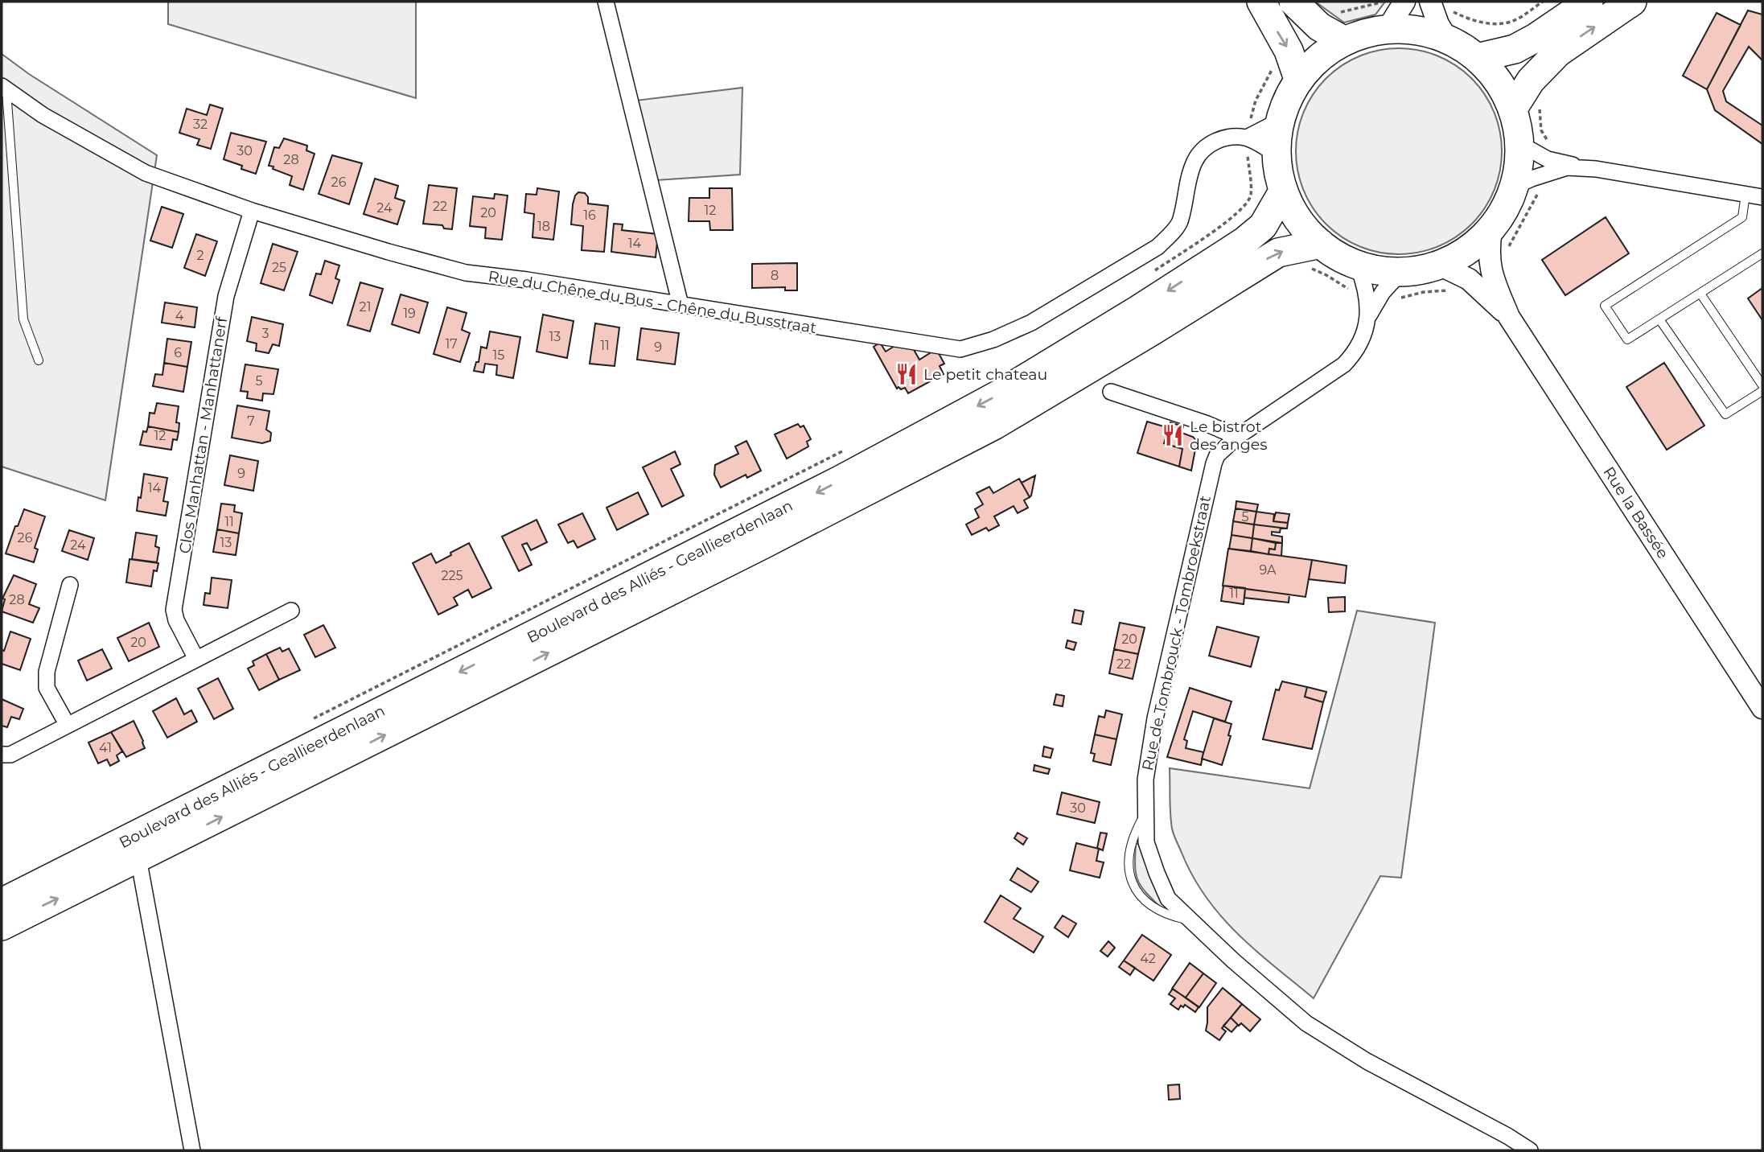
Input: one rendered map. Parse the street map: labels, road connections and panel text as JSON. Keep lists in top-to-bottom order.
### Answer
{
  "streets": {
    "highway": ["Boulevard des Alliés - Geallieerdenlaan"],
    "main road": ["Rue la Bassée"],
    "street": ["Rue du Chêne du Bus - Chêne du Busstraat", "Clos Manhattan - Manhattanerf", "Rue de Tombrouck - Tombroekstraat"]
  },
  "crossings": [
    ["Rue du Chêne du Bus - Chêne du Busstraat", "Clos Manhattan - Manhattanerf"]
  ],
  "places": {
    "restaurant": ["Le petit chateau", "Le bistrot des anges"]
  },
  "house_numbers": [
    "32",
    "30",
    "28",
    "26",
    "22",
    "24",
    "12",
    "20",
    "16",
    "18",
    "14",
    "2",
    "25",
    "8",
    "21",
    "19",
    "4",
    "3",
    "13",
    "17",
    "11",
    "9",
    "6",
    "15",
    "5",
    "7",
    "12",
    "9",
    "14",
    "5",
    "11",
    "26",
    "13",
    "24",
    "9A",
    "225",
    "11",
    "28",
    "20",
    "20",
    "22",
    "41",
    "30",
    "42"
  ]
}
